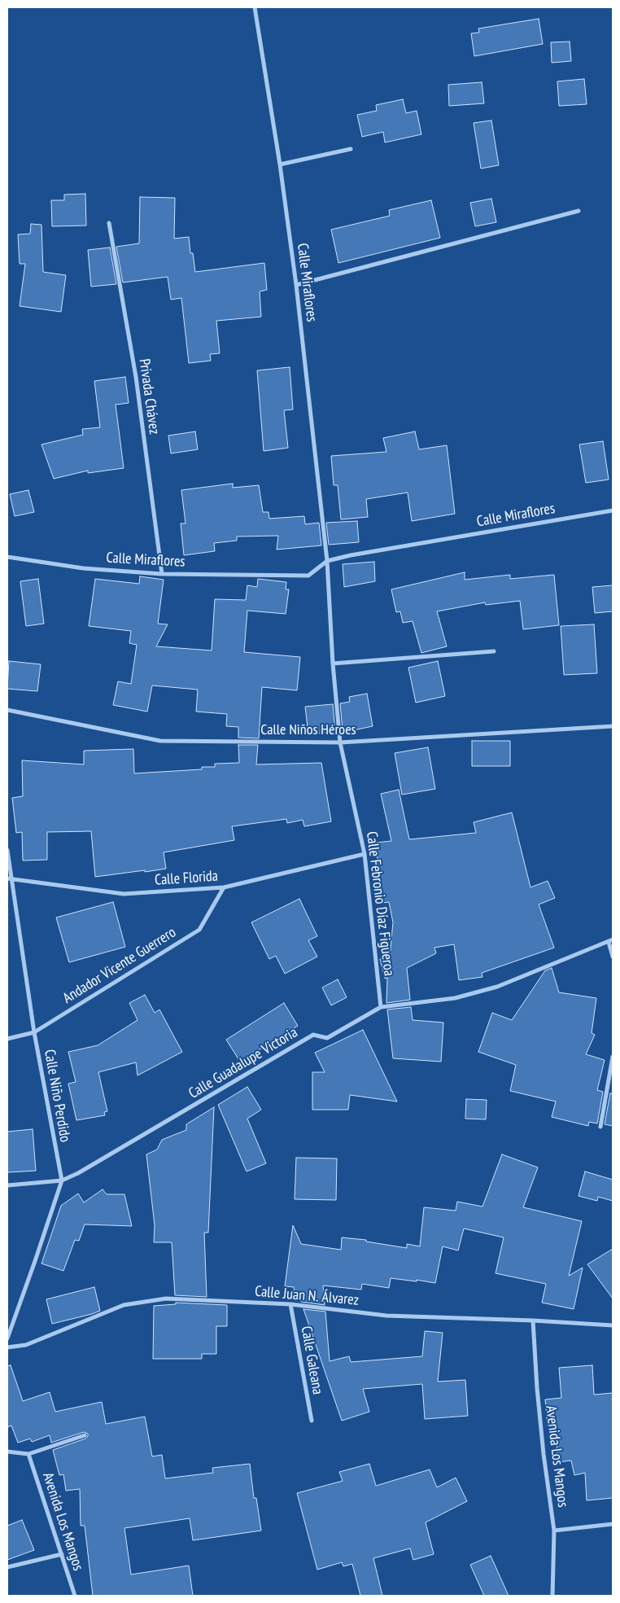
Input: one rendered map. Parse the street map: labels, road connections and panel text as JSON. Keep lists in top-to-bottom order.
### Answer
{
  "streets": {
    "street": [
      "Calle Miraflores",
      "Privada Chávez",
      "Calle Niños Héroes",
      "Calle Florida",
      "Calle Febronio Díaz Figueroa",
      "Andador Vicente Guerrero",
      "Calle Guadalupe Victoria",
      "Calle Niño Perdido",
      "Calle Juan N. Álvarez",
      "Calle Galeana",
      "Avenida Los Mangos"
    ]
  },
  "crossings": [
    ["Calle Miraflores", "Privada Chávez"],
    ["Calle Miraflores", "Calle Febronio Díaz Figueroa"],
    ["Calle Niños Héroes", "Calle Febronio Díaz Figueroa"],
    ["Calle Florida", "Calle Febronio Díaz Figueroa"],
    ["Calle Florida", "Andador Vicente Guerrero"],
    ["Calle Florida", "Calle Niño Perdido"],
    ["Calle Febronio Díaz Figueroa", "Calle Guadalupe Victoria"],
    ["Andador Vicente Guerrero", "Calle Niño Perdido"],
    ["Calle Guadalupe Victoria", "Calle Niño Perdido"],
    ["Calle Juan N. Álvarez", "Calle Galeana"],
    ["Calle Juan N. Álvarez", "Avenida Los Mangos"]
  ]
}
